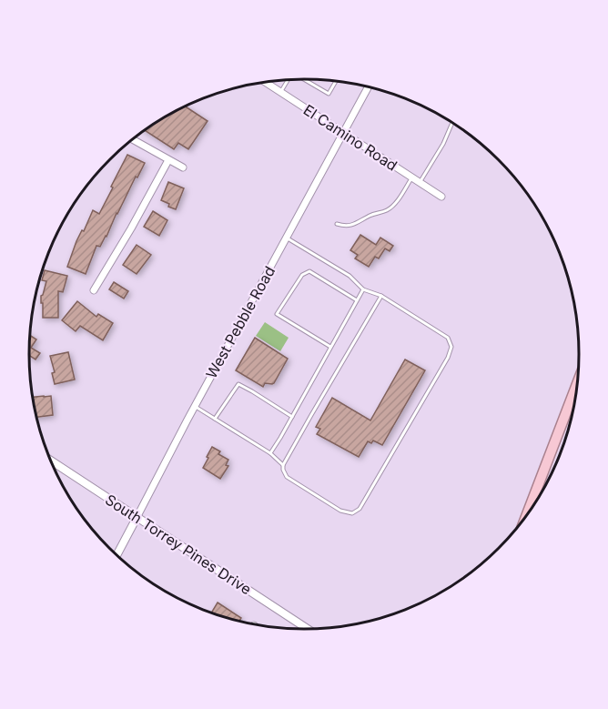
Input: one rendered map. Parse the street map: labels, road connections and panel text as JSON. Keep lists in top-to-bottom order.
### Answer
{
  "streets": {
    "street": ["El Camino Road", "West Pebble Road", "South Torrey Pines Drive"]
  },
  "crossings": [
    ["El Camino Road", "West Pebble Road"],
    ["West Pebble Road", "South Torrey Pines Drive"]
  ]
}
